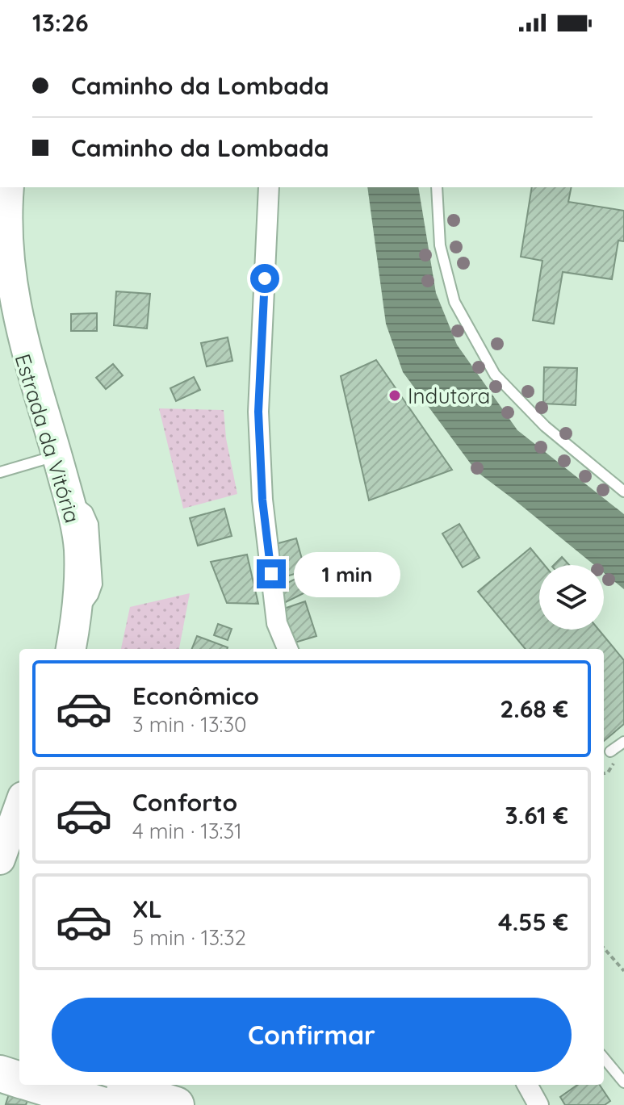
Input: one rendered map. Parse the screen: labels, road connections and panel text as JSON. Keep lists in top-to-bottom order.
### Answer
{
  "streets": {
    "main road": ["Estrada da Vitória"]
  },
  "places": ["Indutora"],
  "page": {
    "status": "13:26",
    "banner": ["Caminho da Lombada", "Caminho da Lombada"],
    "bubble": "1 min",
    "list": [
      {
        "name": "Econômico",
        "note": "3 min · 13:30",
        "value": "2.68 €"
      },
      {
        "name": "Conforto",
        "note": "4 min · 13:31",
        "value": "3.61 €"
      },
      {
        "name": "XL",
        "note": "5 min · 13:32",
        "value": "4.55 €"
      }
    ],
    "buttons": "Confirmar"
  }
}
